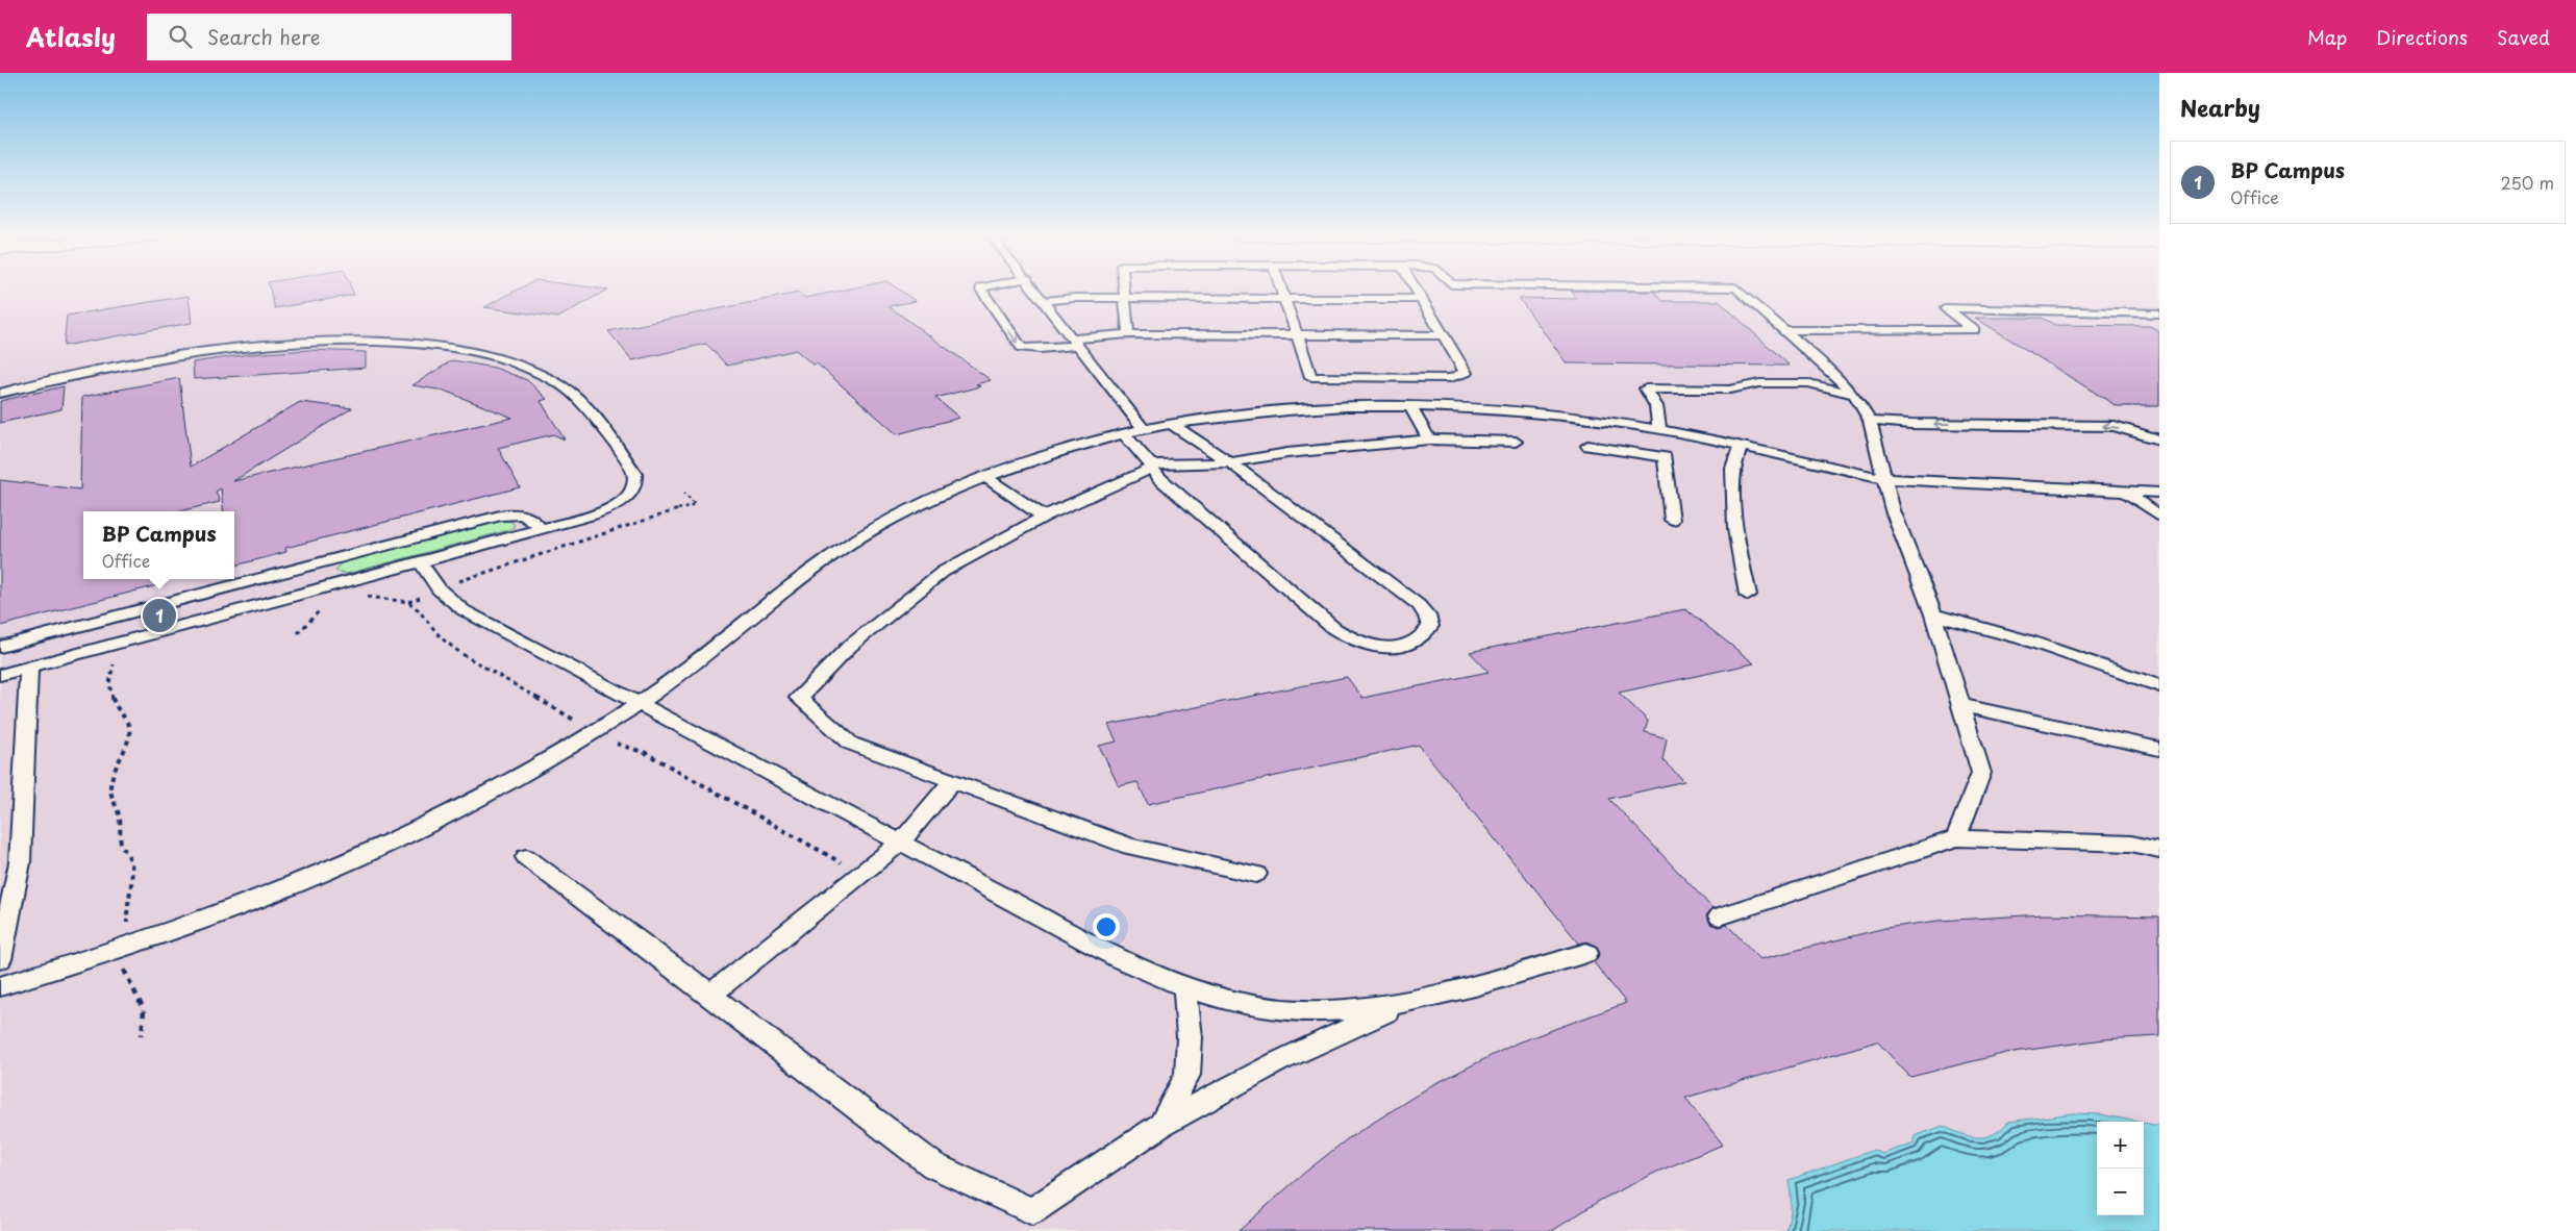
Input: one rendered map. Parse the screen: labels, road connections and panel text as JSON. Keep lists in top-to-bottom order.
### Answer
{
  "page": {
    "header": "Atlasly",
    "search": "Search here",
    "nav": ["Map", "Directions", "Saved"],
    "heading": "Nearby",
    "list": [
      {
        "mark": "1",
        "name": "BP Campus",
        "note": "Office",
        "value": "250 m"
      }
    ],
    "popup": ["BP Campus", "Office"],
    "pins": "1",
    "map_buttons": ["+", "−"]
  }
}
